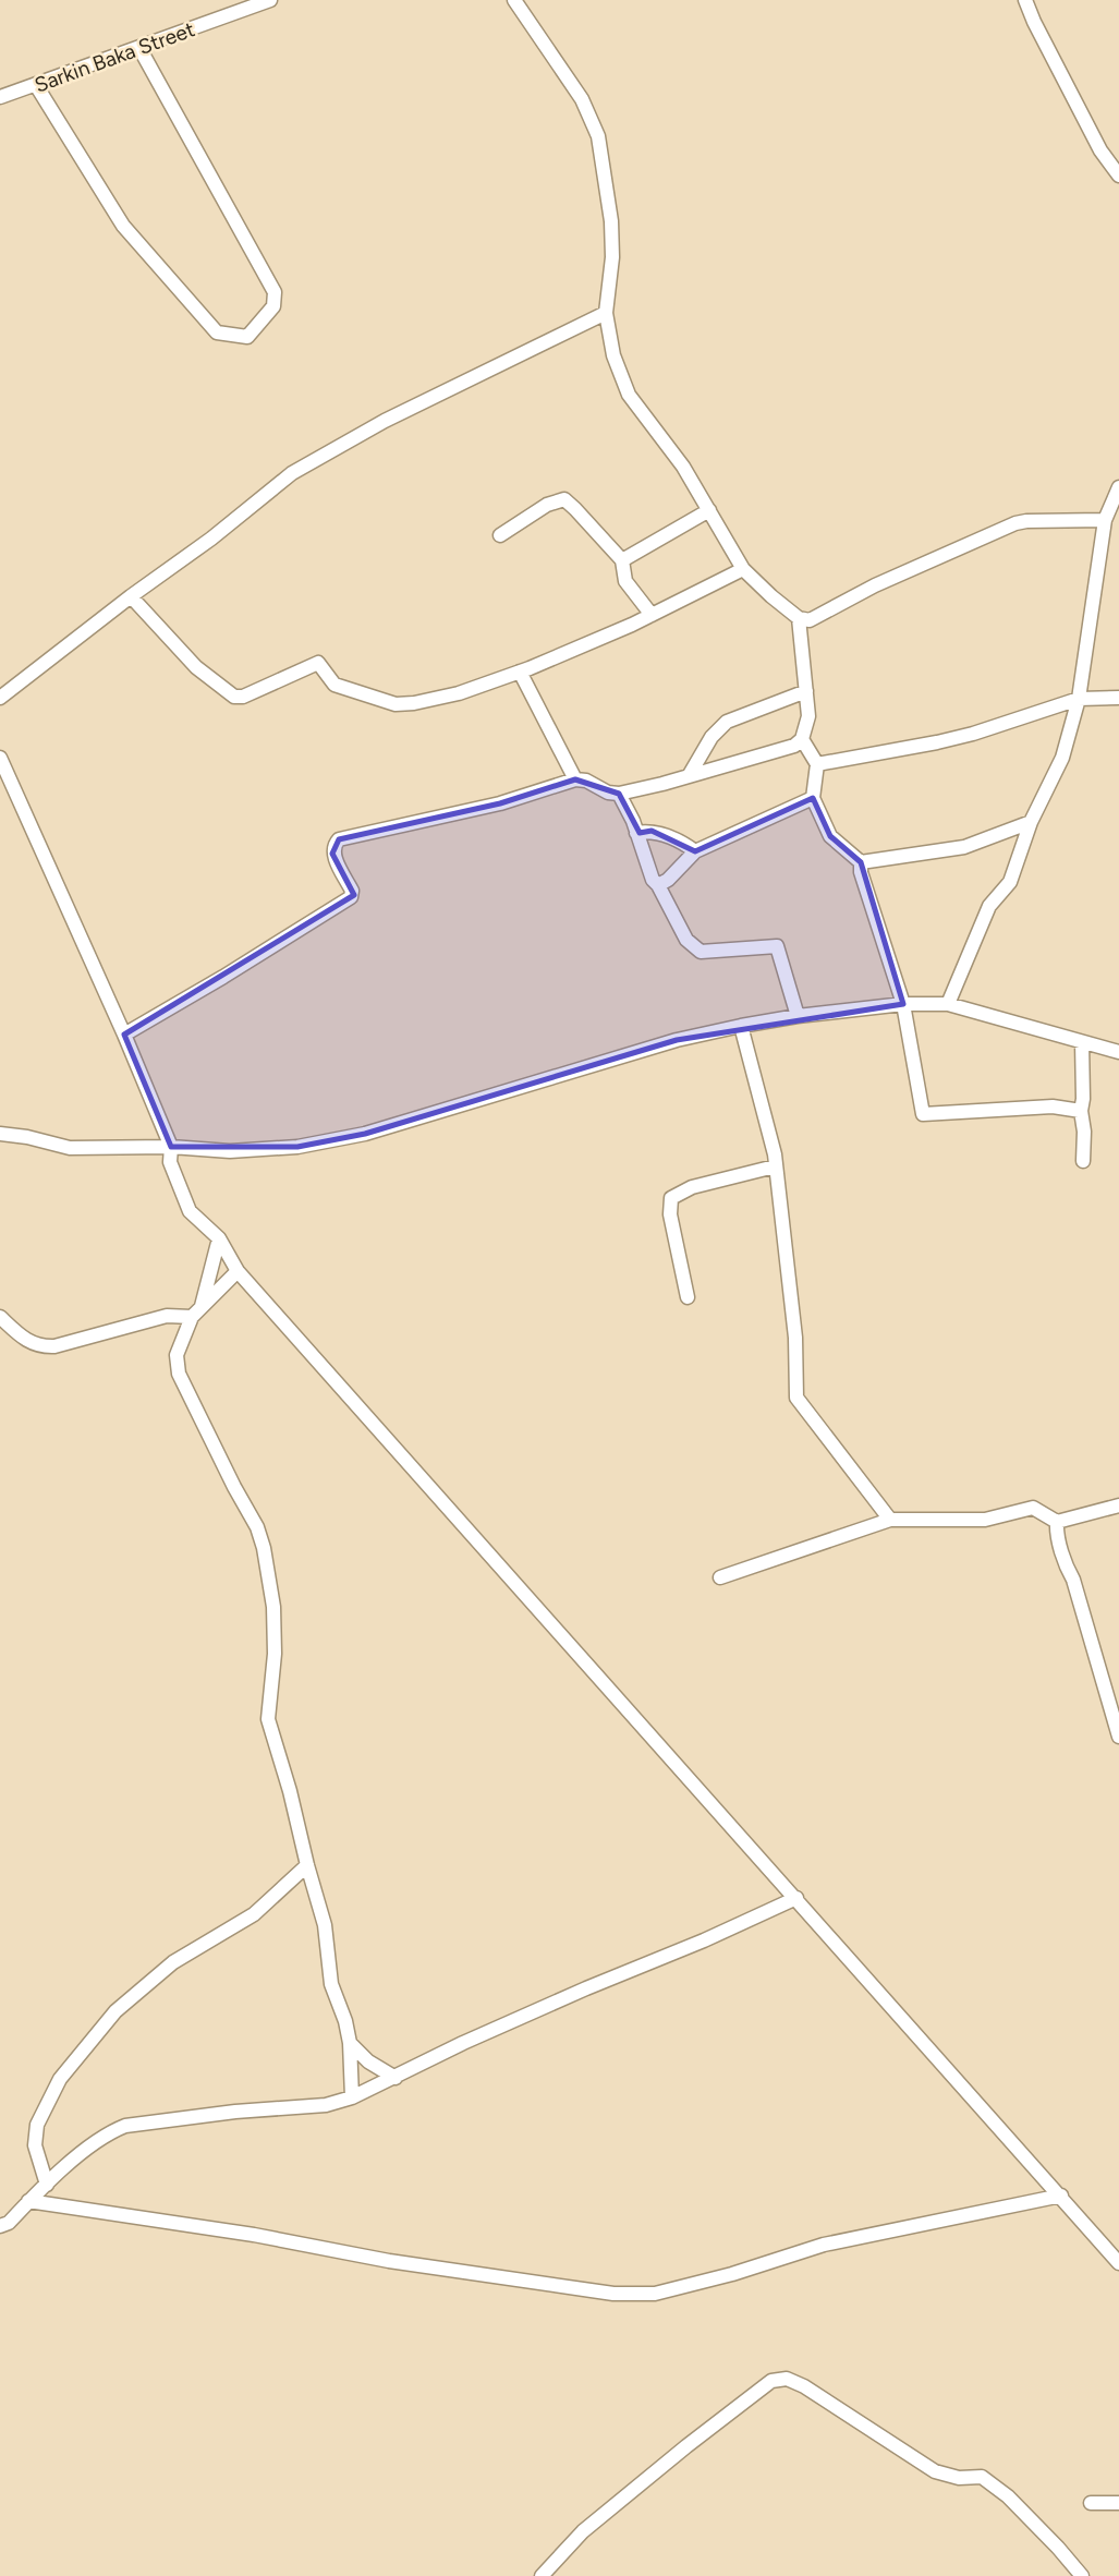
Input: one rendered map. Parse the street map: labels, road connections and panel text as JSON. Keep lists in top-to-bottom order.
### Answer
{
  "streets": {
    "street": ["Sarkin Baka Street"]
  }
}
